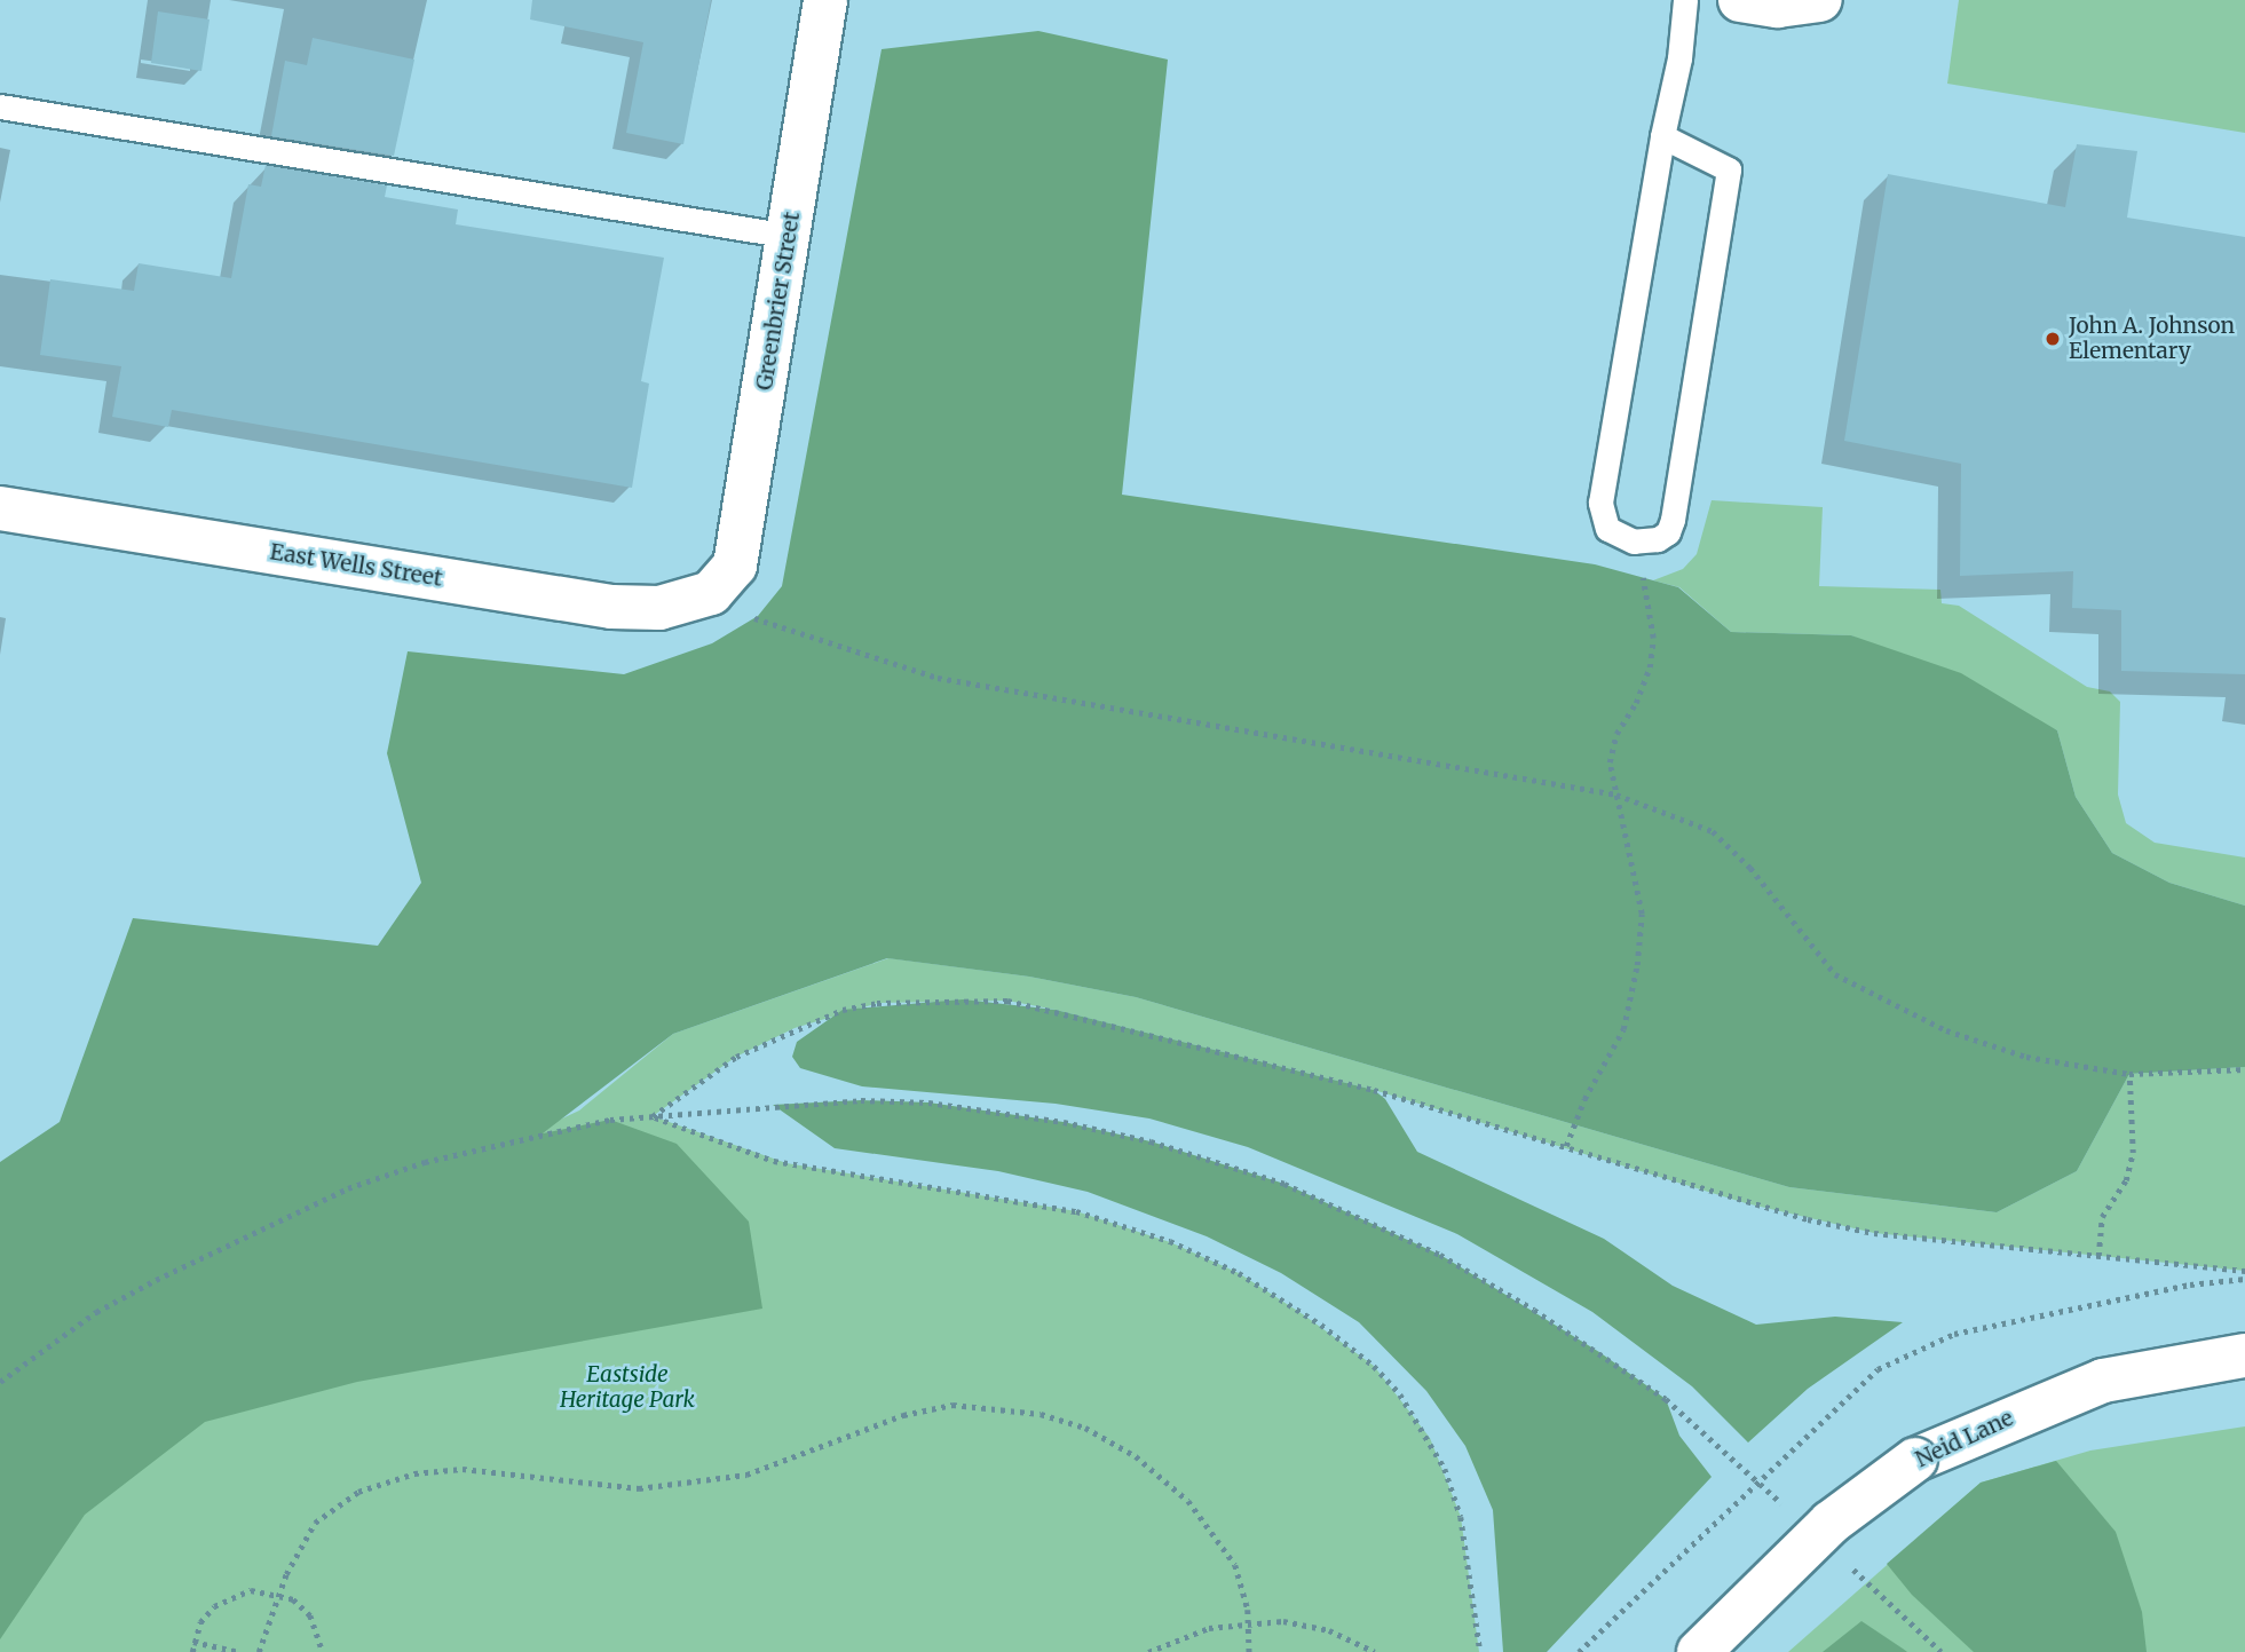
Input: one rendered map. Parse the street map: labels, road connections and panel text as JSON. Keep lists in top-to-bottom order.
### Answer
{
  "streets": {
    "street": ["Greenbrier Street", "East Wells Street", "Neid Lane"]
  },
  "crossings": [
    ["Greenbrier Street", "East Wells Street"]
  ],
  "parks": ["Eastside Heritage Park"],
  "places": ["John A. Johnson Elementary"]
}
